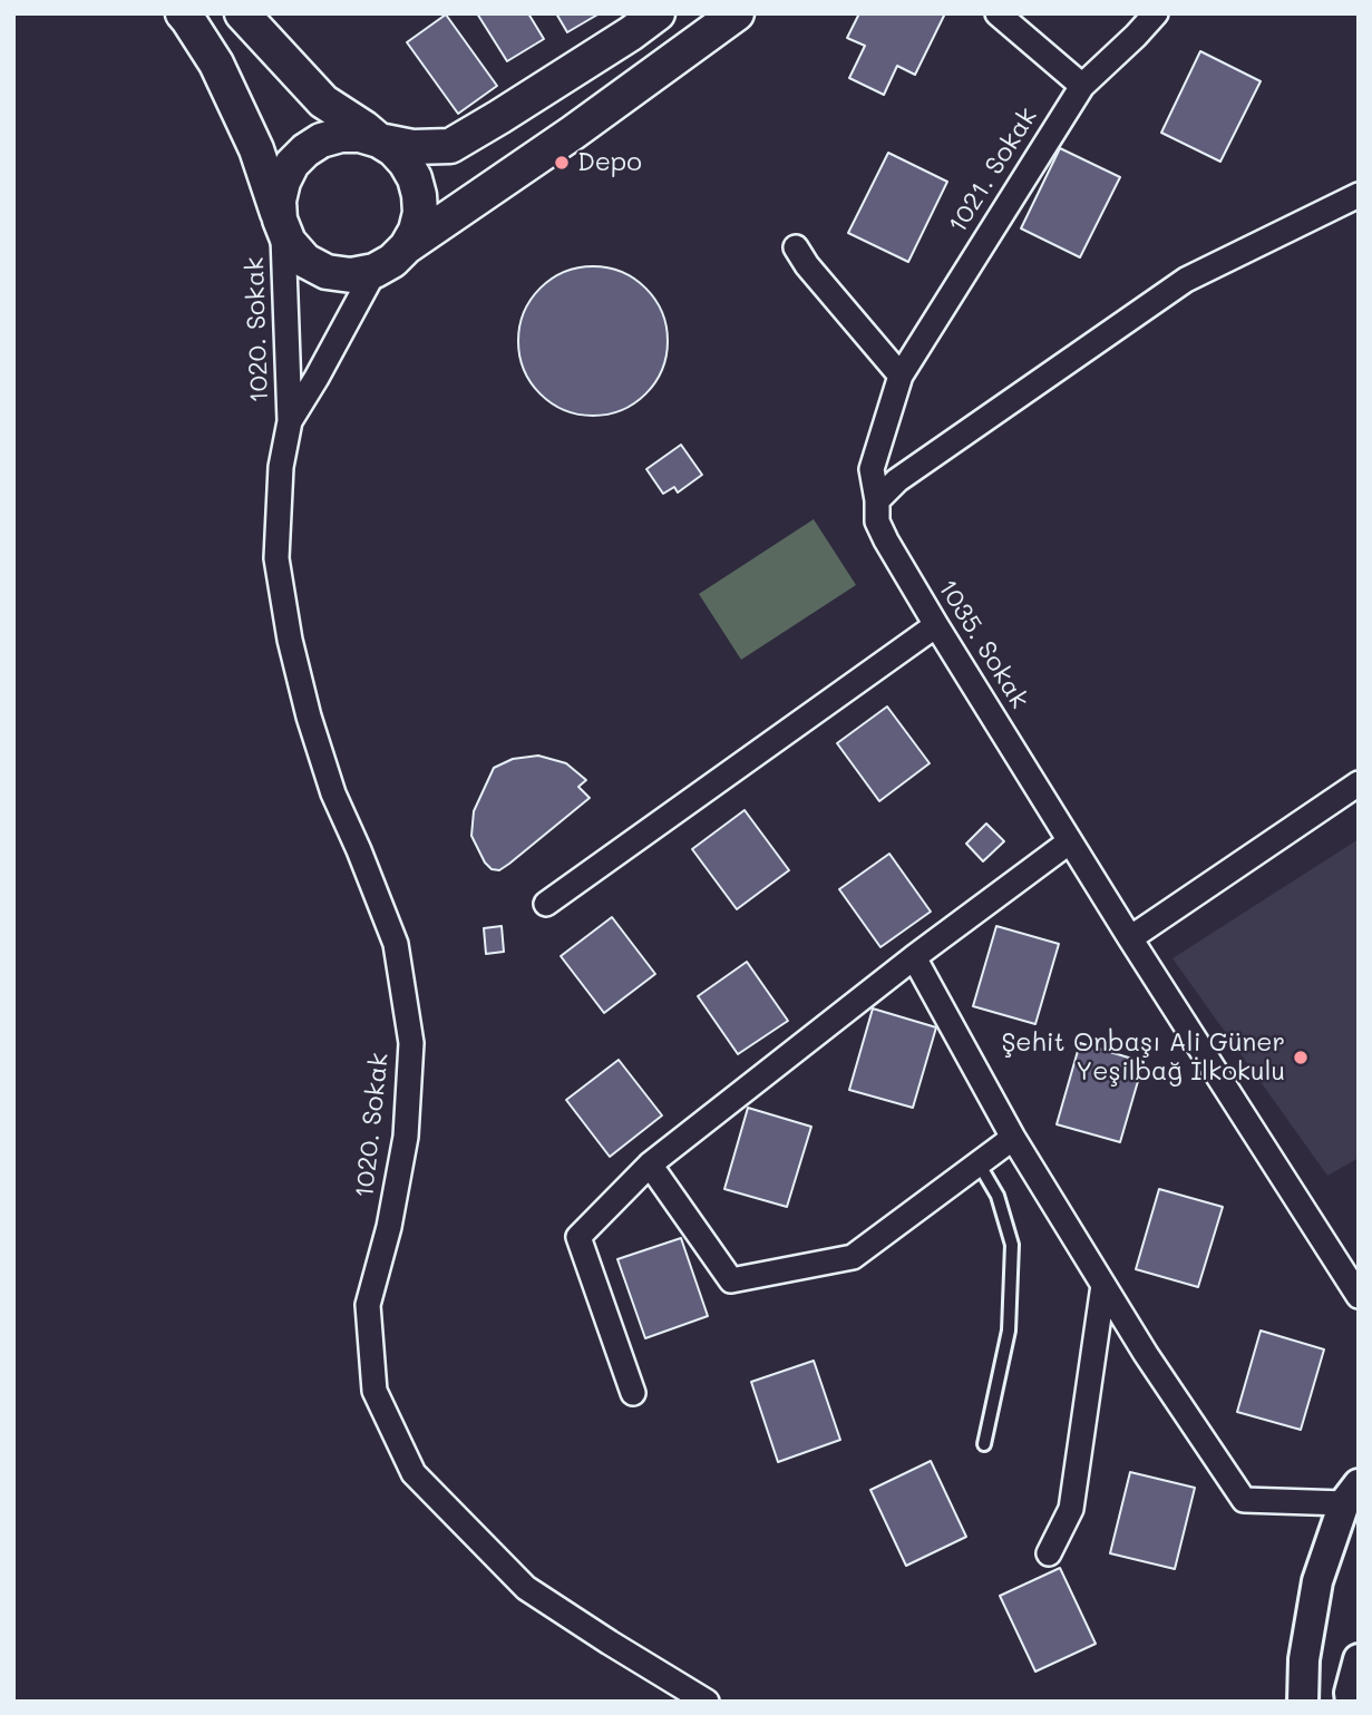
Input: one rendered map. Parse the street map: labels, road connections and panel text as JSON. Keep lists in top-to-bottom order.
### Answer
{
  "streets": {
    "street": ["1021. Sokak", "1020. Sokak", "1035. Sokak"]
  },
  "crossings": [
    ["1021. Sokak", "1035. Sokak"]
  ],
  "places": ["Depo", "Şehit Onbaşı Ali Güner Yeşilbağ İlkokulu"]
}
